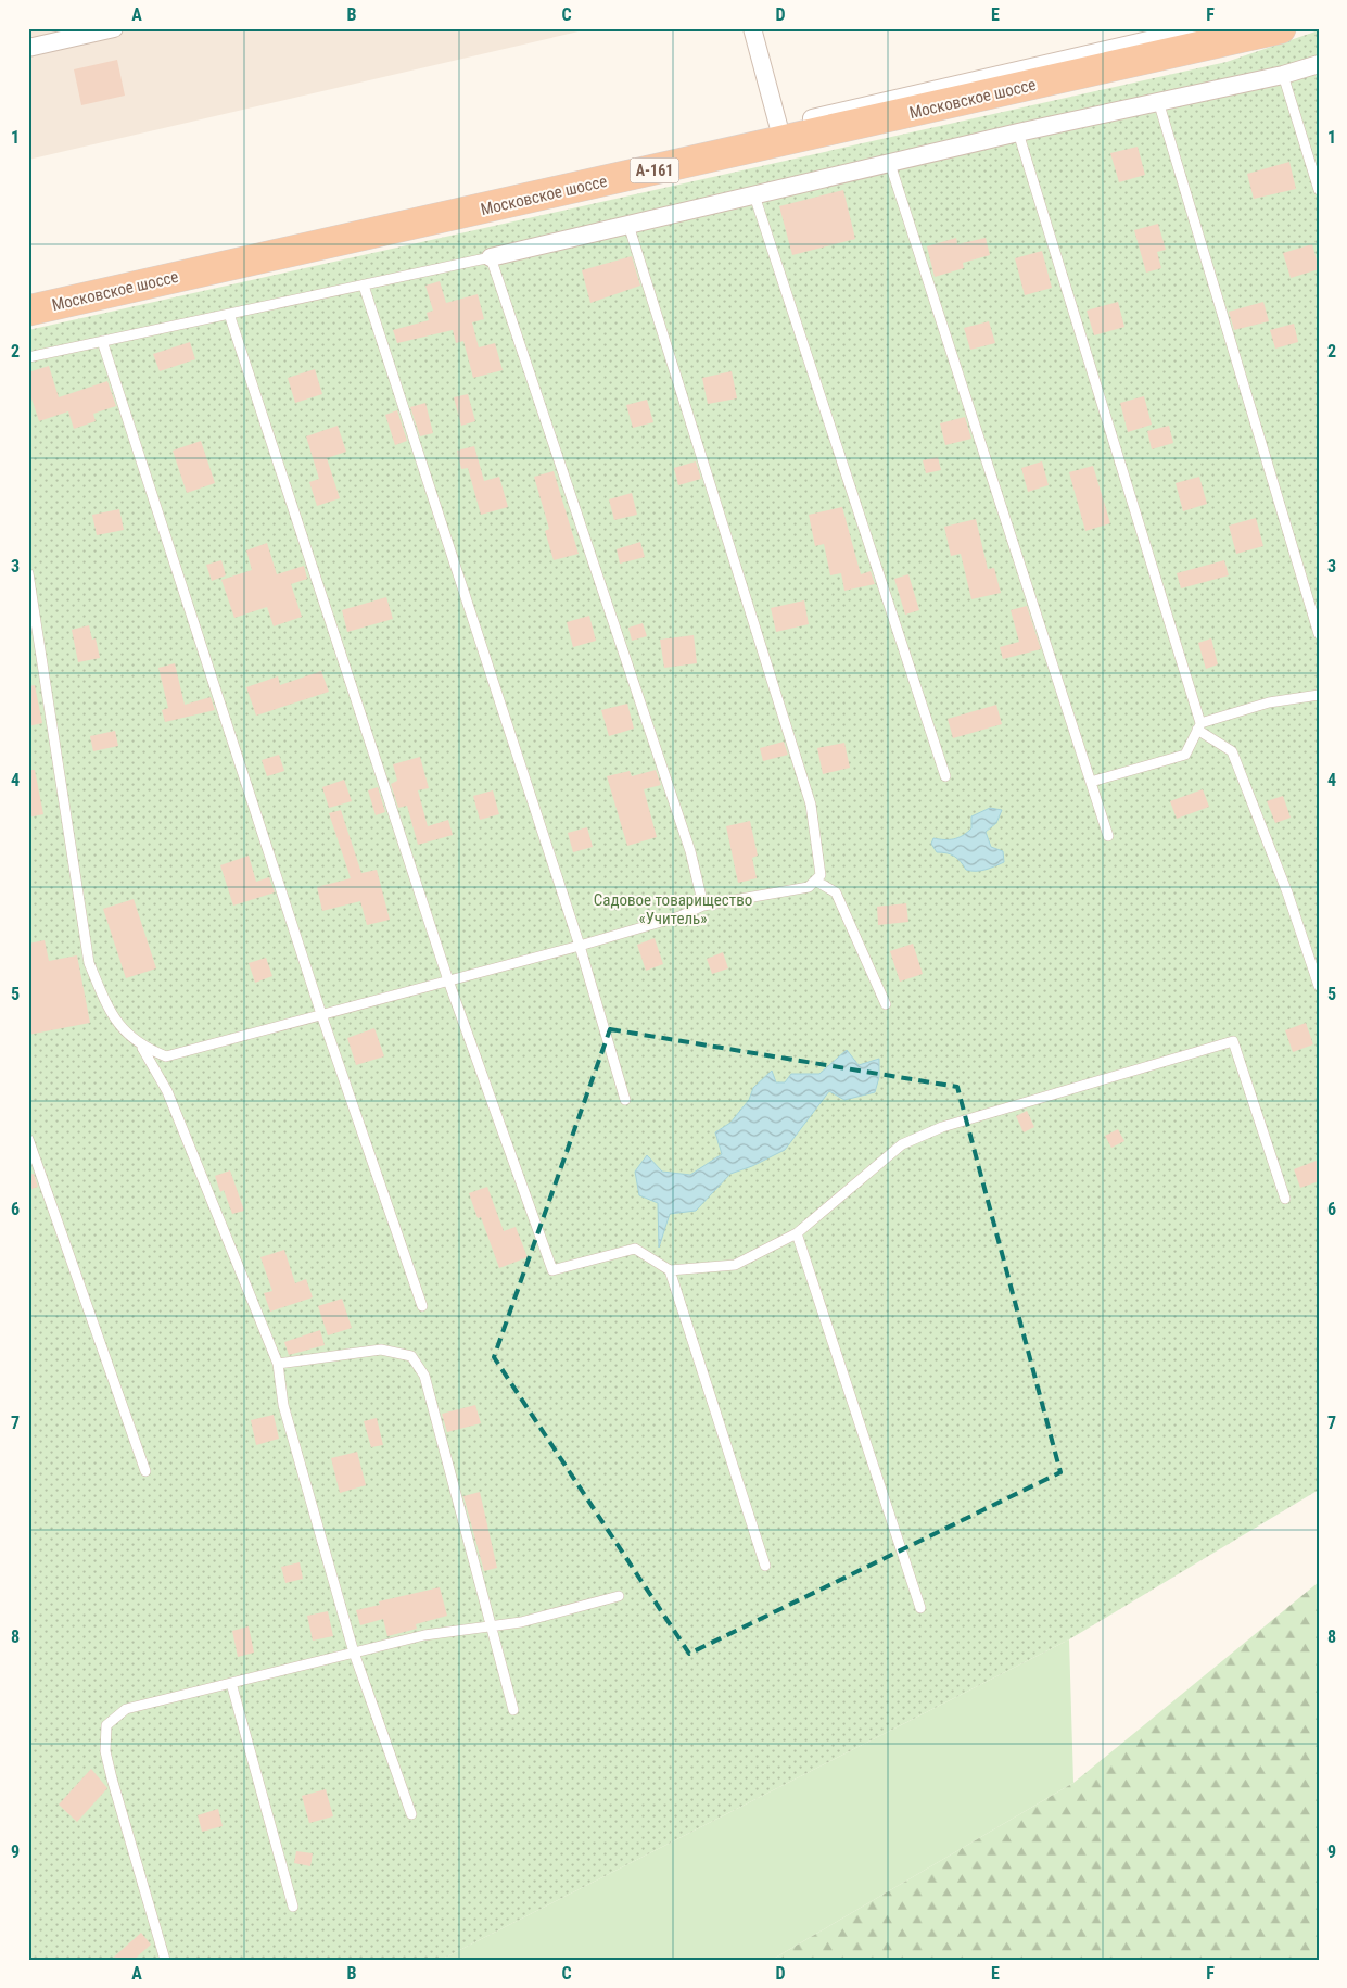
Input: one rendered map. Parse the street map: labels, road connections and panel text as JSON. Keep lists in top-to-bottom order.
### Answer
{
  "streets": {
    "highway": ["Московское шоссе", "А-161"]
  },
  "parks": ["Садовое товарищество «Учитель»"],
  "grid": {
    "columns": [
      "A",
      "B",
      "C",
      "D",
      "E",
      "F"
    ],
    "rows": [
      "1",
      "2",
      "3",
      "4",
      "5",
      "6",
      "7",
      "8",
      "9"
    ]
  }
}
